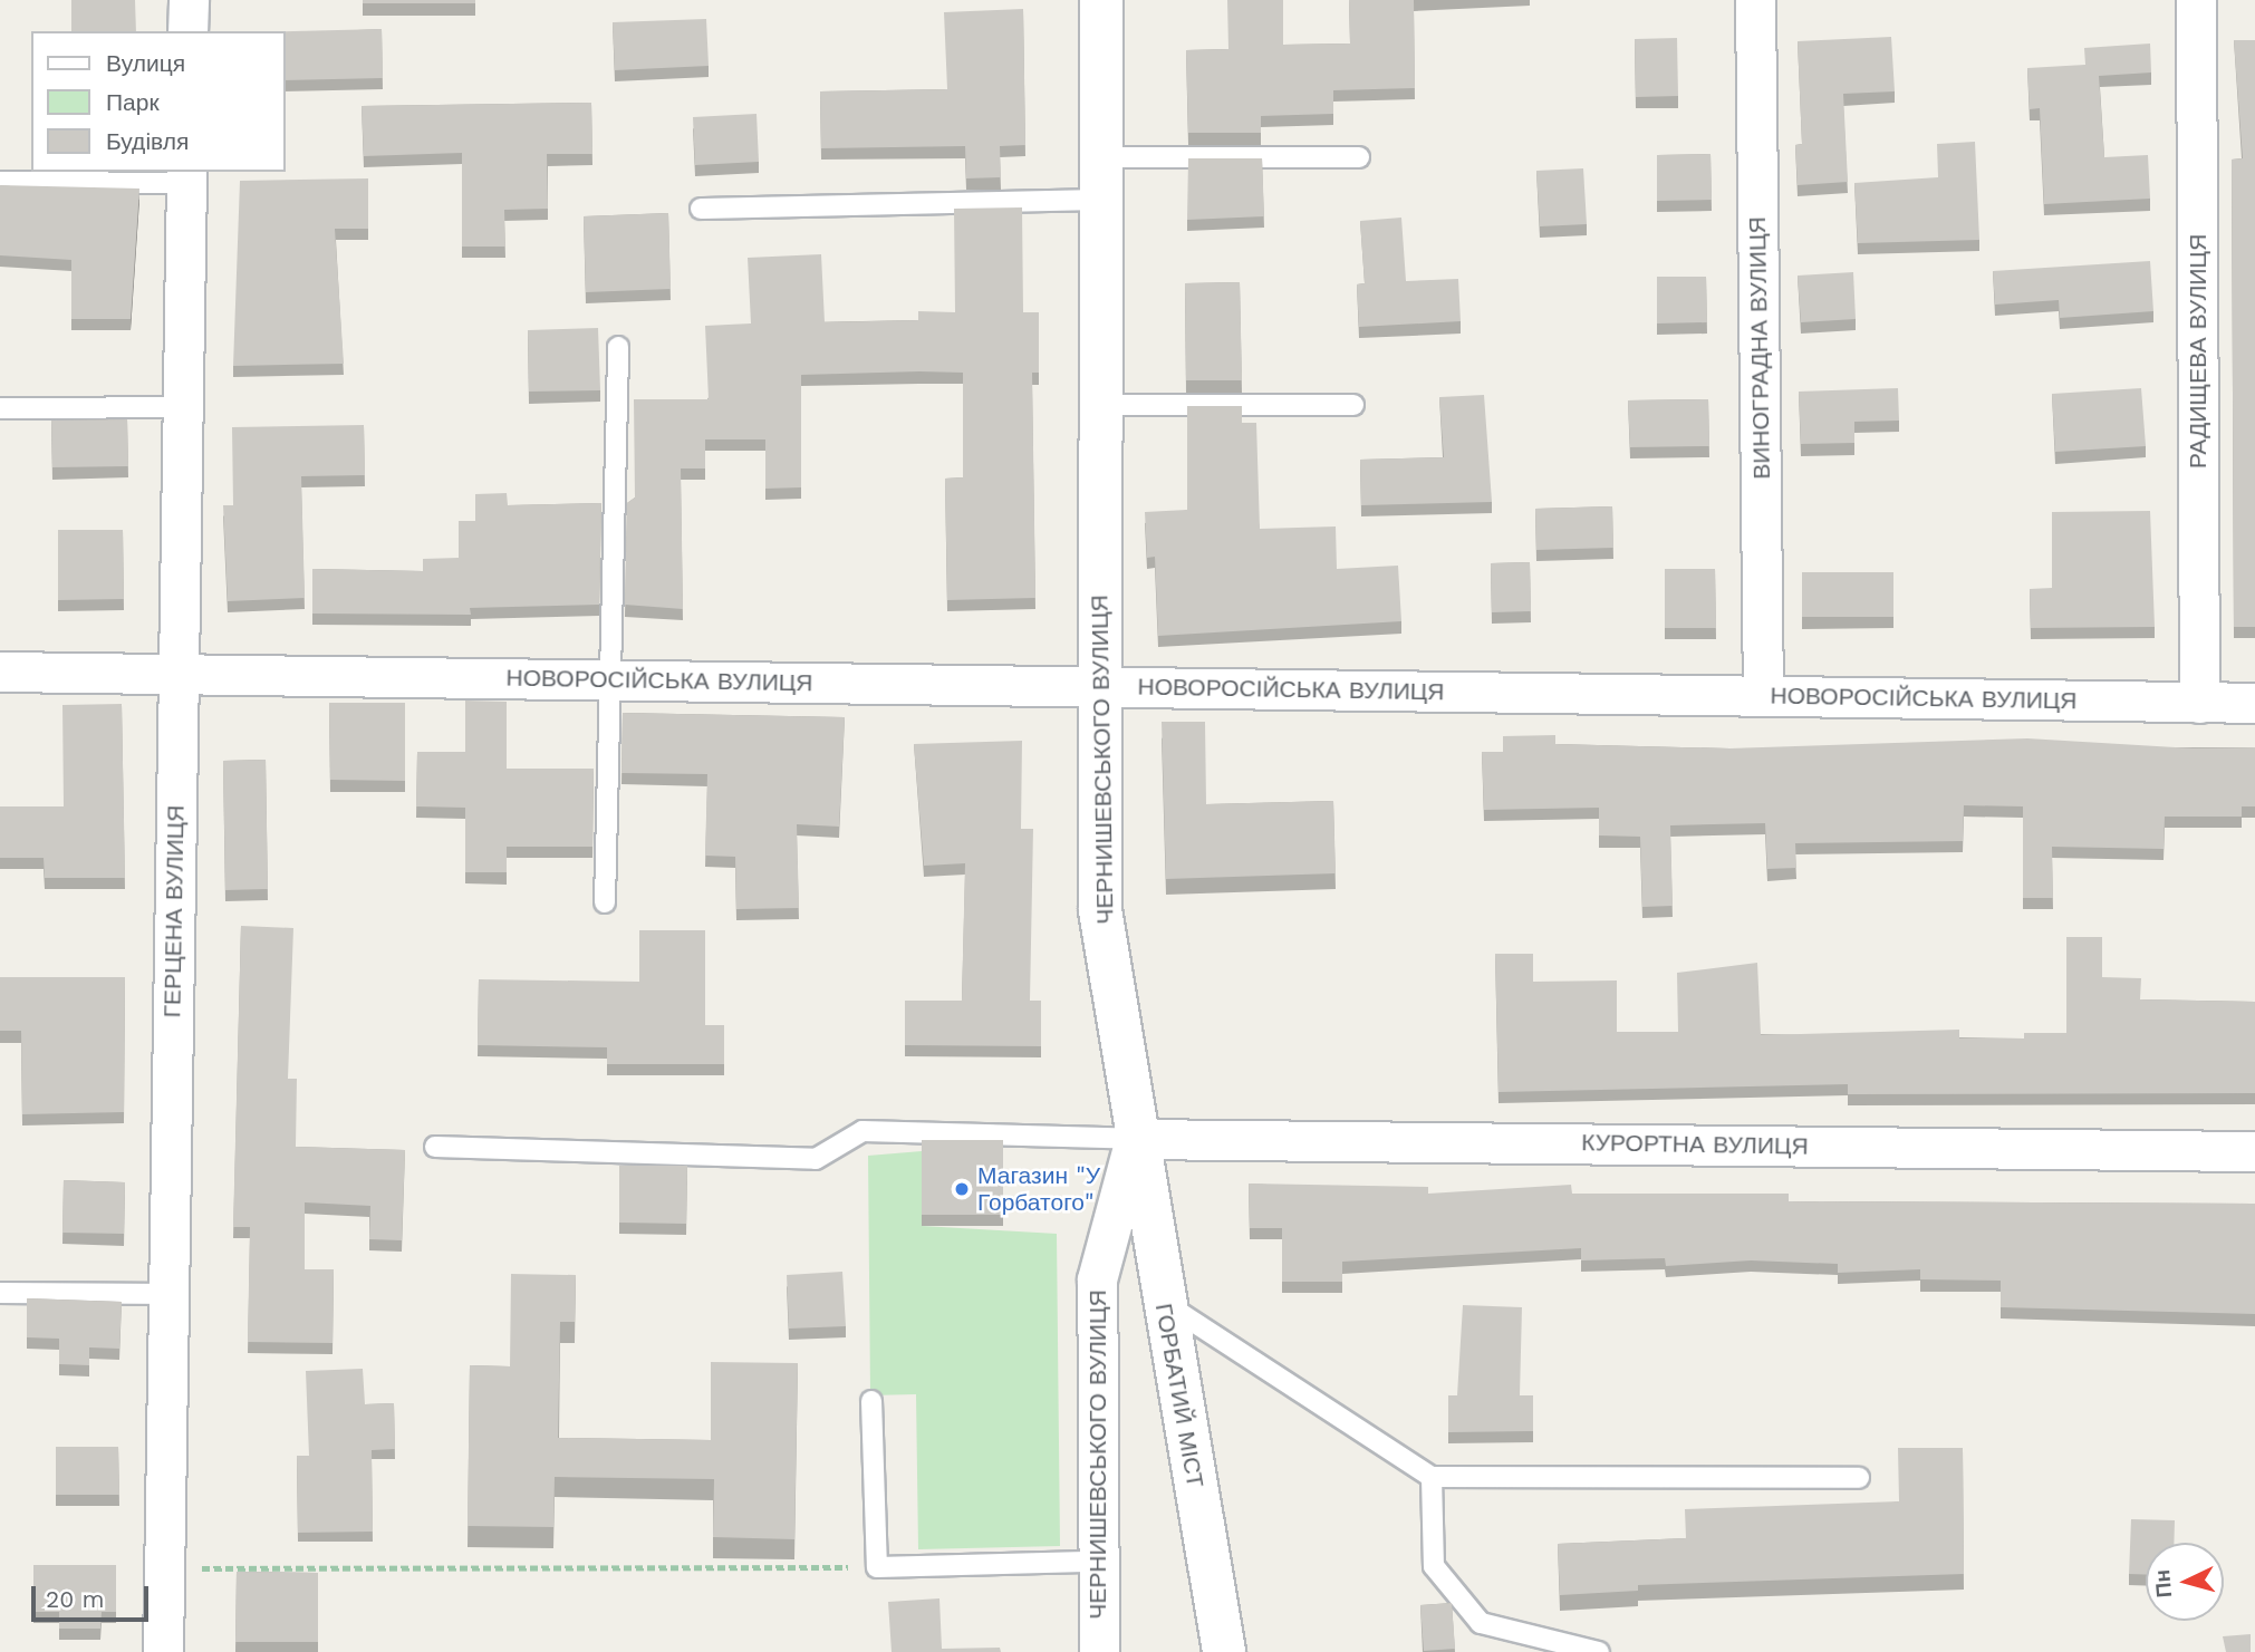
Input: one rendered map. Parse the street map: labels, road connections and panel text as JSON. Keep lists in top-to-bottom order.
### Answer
{
  "streets": {
    "street": [
      "ВИНОГРАДНА ВУЛИЦЯ",
      "РАДИЩЕВА ВУЛИЦЯ",
      "НОВОРОСІЙСЬКА ВУЛИЦЯ",
      "ЧЕРНИШЕВСЬКОГО ВУЛИЦЯ",
      "ГЕРЦЕНА ВУЛИЦЯ",
      "КУРОРТНА ВУЛИЦЯ",
      "ГОРБАТИЙ МІСТ"
    ]
  },
  "crossings": [
    ["ВИНОГРАДНА ВУЛИЦЯ", "НОВОРОСІЙСЬКА ВУЛИЦЯ"],
    ["РАДИЩЕВА ВУЛИЦЯ", "НОВОРОСІЙСЬКА ВУЛИЦЯ"],
    ["НОВОРОСІЙСЬКА ВУЛИЦЯ", "ЧЕРНИШЕВСЬКОГО ВУЛИЦЯ"],
    ["НОВОРОСІЙСЬКА ВУЛИЦЯ", "ГЕРЦЕНА ВУЛИЦЯ"],
    ["ЧЕРНИШЕВСЬКОГО ВУЛИЦЯ", "КУРОРТНА ВУЛИЦЯ"],
    ["ЧЕРНИШЕВСЬКОГО ВУЛИЦЯ", "ГОРБАТИЙ МІСТ"],
    ["КУРОРТНА ВУЛИЦЯ", "ГОРБАТИЙ МІСТ"]
  ],
  "places": ["Магазин \"У Горбатого\""],
  "legend": ["Вулиця", "Парк", "Будівля"],
  "scale_bar": "20 m",
  "north": "left"
}
